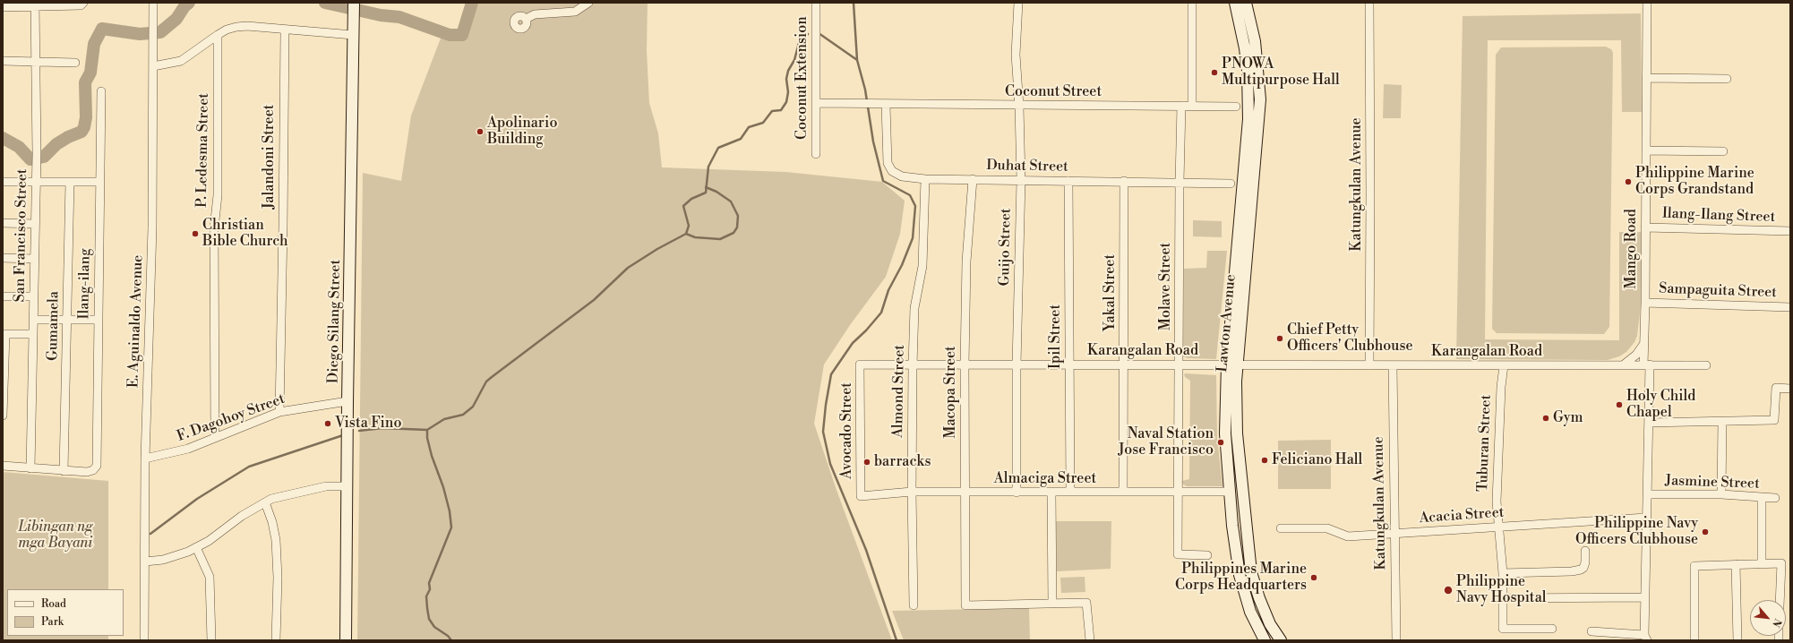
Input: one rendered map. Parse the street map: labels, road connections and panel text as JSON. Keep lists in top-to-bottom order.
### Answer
{
  "streets": {
    "main road": ["Diego Silang Street", "Lawton Avenue"],
    "street": [
      "Coconut Extension",
      "Coconut Street",
      "P. Ledesma Street",
      "Jalandoni Street",
      "Duhat Street",
      "Katungkulan Avenue",
      "Ilang-Ilang Street",
      "San Francisco Street",
      "Guijo Street",
      "Mango Road",
      "Ilang-ilang",
      "Molave Street",
      "Sampaguita Street",
      "Yakal Street",
      "E. Aguinaldo Avenue",
      "Gumamela",
      "Ipil Street",
      "Karangalan Road",
      "Almond Street",
      "Macopa Street",
      "F. Dagohoy Street",
      "Avocado Street",
      "Tuburan Street",
      "Almaciga Street",
      "Jasmine Street",
      "Acacia Street"
    ]
  },
  "crossings": [
    ["Coconut Extension", "Coconut Street"],
    ["Coconut Street", "Duhat Street"],
    ["Coconut Street", "Guijo Street"],
    ["Coconut Street", "Molave Street"],
    ["P. Ledesma Street", "F. Dagohoy Street"],
    ["Jalandoni Street", "F. Dagohoy Street"],
    ["Duhat Street", "Guijo Street"],
    ["Duhat Street", "Molave Street"],
    ["Duhat Street", "Yakal Street"],
    ["Duhat Street", "Ipil Street"],
    ["Duhat Street", "Almond Street"],
    ["Duhat Street", "Macopa Street"],
    ["Katungkulan Avenue", "Karangalan Road"],
    ["Katungkulan Avenue", "Acacia Street"],
    ["Ilang-Ilang Street", "Mango Road"],
    ["Guijo Street", "Karangalan Road"],
    ["Guijo Street", "Almaciga Street"],
    ["Mango Road", "Sampaguita Street"],
    ["Mango Road", "Karangalan Road"],
    ["Mango Road", "Jasmine Street"],
    ["Mango Road", "Acacia Street"],
    ["Ilang-ilang", "Gumamela"],
    ["Molave Street", "Karangalan Road"],
    ["Molave Street", "Almaciga Street"],
    ["Yakal Street", "Karangalan Road"],
    ["Yakal Street", "Almaciga Street"],
    ["E. Aguinaldo Avenue", "F. Dagohoy Street"],
    ["Diego Silang Street", "F. Dagohoy Street"],
    ["Lawton Avenue", "Karangalan Road"],
    ["Lawton Avenue", "Almaciga Street"],
    ["Ipil Street", "Karangalan Road"],
    ["Ipil Street", "Almaciga Street"],
    ["Karangalan Road", "Almond Street"],
    ["Karangalan Road", "Macopa Street"],
    ["Karangalan Road", "Avocado Street"],
    ["Karangalan Road", "Tuburan Street"],
    ["Almond Street", "Almaciga Street"],
    ["Macopa Street", "Almaciga Street"],
    ["Avocado Street", "Almaciga Street"],
    ["Tuburan Street", "Acacia Street"]
  ],
  "parks": ["Libingan ng mga Bayani"],
  "places": [
    "PNOWA Multipurpose Hall",
    "Apolinario Building",
    "Philippine Marine Corps Grandstand",
    "Christian Bible Church",
    "Chief Petty Officers' Clubhouse",
    "Holy Child Chapel",
    "Gym",
    "Vista Fino",
    "Naval Station Jose Francisco",
    "Feliciano Hall",
    "barracks",
    "Philippine Navy Officers Clubhouse",
    "Philippines Marine Corps Headquarters",
    "Philippine Navy Hospital"
  ],
  "legend": ["Road", "Park"],
  "north": "bottom right"
}
